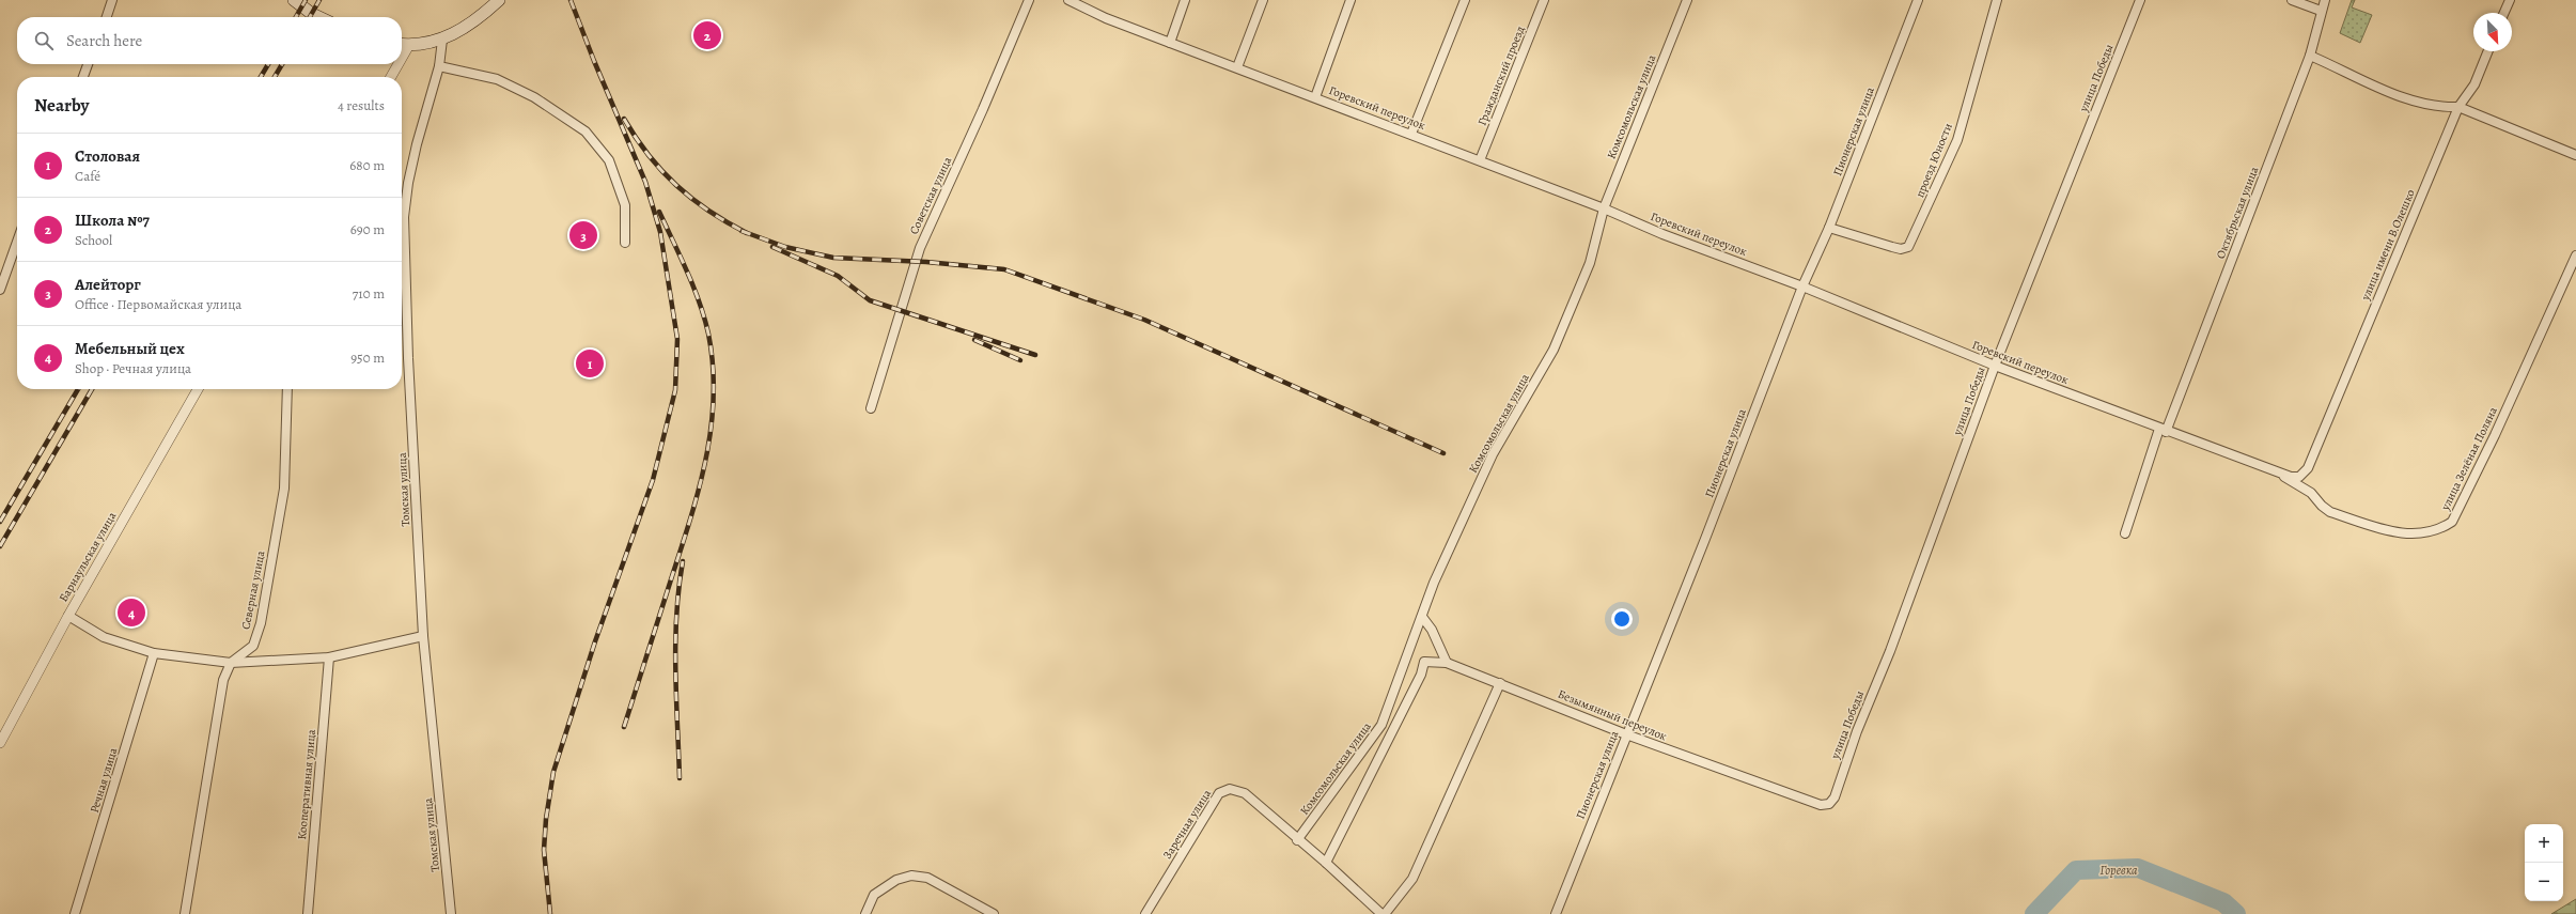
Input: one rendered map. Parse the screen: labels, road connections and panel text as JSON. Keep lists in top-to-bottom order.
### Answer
{
  "streets": {
    "street": [
      "Гражданский проезд",
      "улица Победы",
      "Комсомольская улица",
      "Горевский переулок",
      "Пионерская улица",
      "проезд Юности",
      "Советская улица",
      "Октябрьская улица",
      "улица имени В.Олешко",
      "улица Зелёная Поляна",
      "Томская улица",
      "Барнаульская улица",
      "Северная улица",
      "Безымянный переулок",
      "Речная улица",
      "Кооперативная улица",
      "Заречная улица"
    ]
  },
  "crossings": [
    ["Гражданский проезд", "Горевский переулок"],
    ["улица Победы", "Горевский переулок"],
    ["улица Победы", "Безымянный переулок"],
    ["Комсомольская улица", "Горевский переулок"],
    ["Комсомольская улица", "Заречная улица"],
    ["Горевский переулок", "Пионерская улица"],
    ["Горевский переулок", "Октябрьская улица"],
    ["Горевский переулок", "улица имени В.Олешко"],
    ["Горевский переулок", "улица Зелёная Поляна"],
    ["Пионерская улица", "проезд Юности"],
    ["Пионерская улица", "Безымянный переулок"],
    ["Безымянный переулок", "Заречная улица"]
  ],
  "water": ["Горевка"],
  "north": "bottom right",
  "page": {
    "search": "Search here",
    "pins": [
      "2",
      "3",
      "1",
      "4"
    ],
    "heading": ["Nearby", "4 results"],
    "list": [
      {
        "mark": "1",
        "name": "Столовая",
        "note": "Café",
        "value": "680 m"
      },
      {
        "mark": "2",
        "name": "Школа №7",
        "note": "School",
        "value": "690 m"
      },
      {
        "mark": "3",
        "name": "Алейторг",
        "note": "Office · Первомайская улица",
        "value": "710 m"
      },
      {
        "mark": "4",
        "name": "Мебельный цех",
        "note": "Shop · Речная улица",
        "value": "950 m"
      }
    ],
    "map_buttons": ["+", "−"]
  }
}
